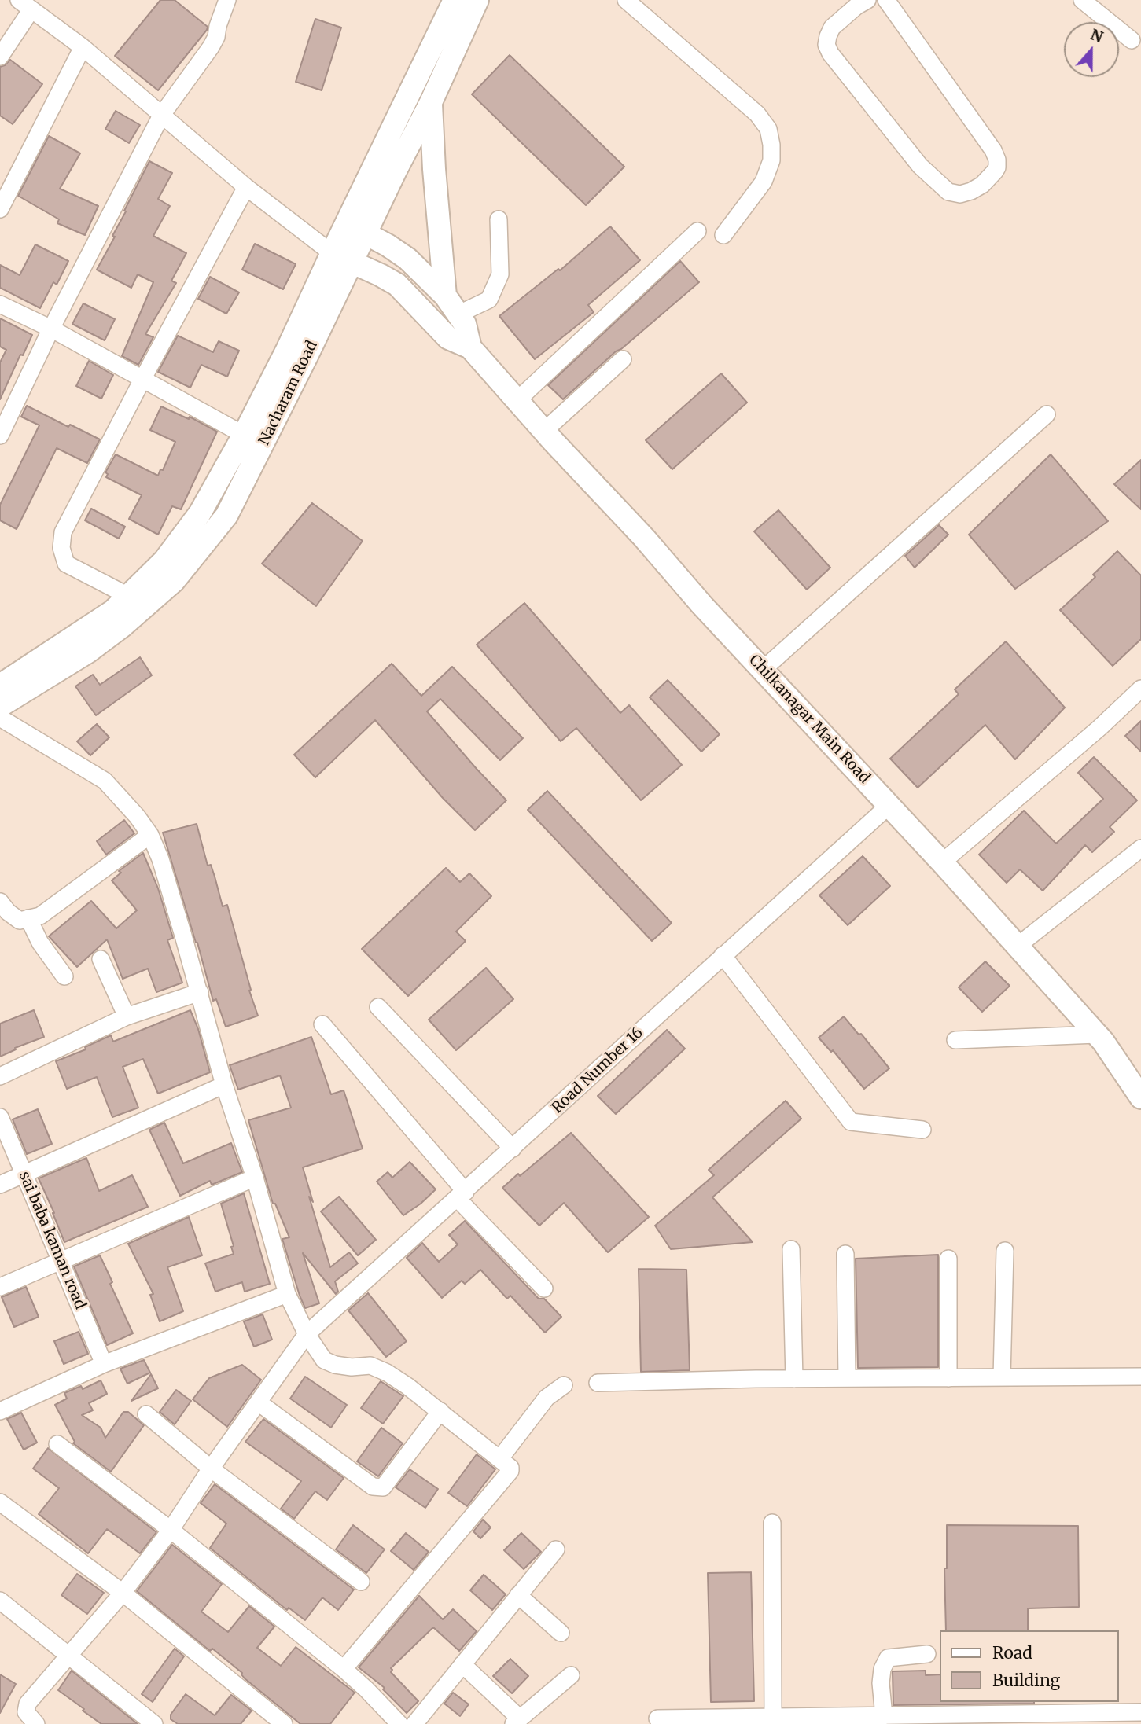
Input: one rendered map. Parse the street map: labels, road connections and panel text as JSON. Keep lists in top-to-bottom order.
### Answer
{
  "streets": {
    "main road": ["Nacharam Road", "Chilkanagar Main Road"],
    "street": ["Road Number 16", "sai baba kaman road"]
  },
  "crossings": [
    ["Chilkanagar Main Road", "Road Number 16"]
  ],
  "legend": ["Road", "Building"],
  "north": "top"
}
